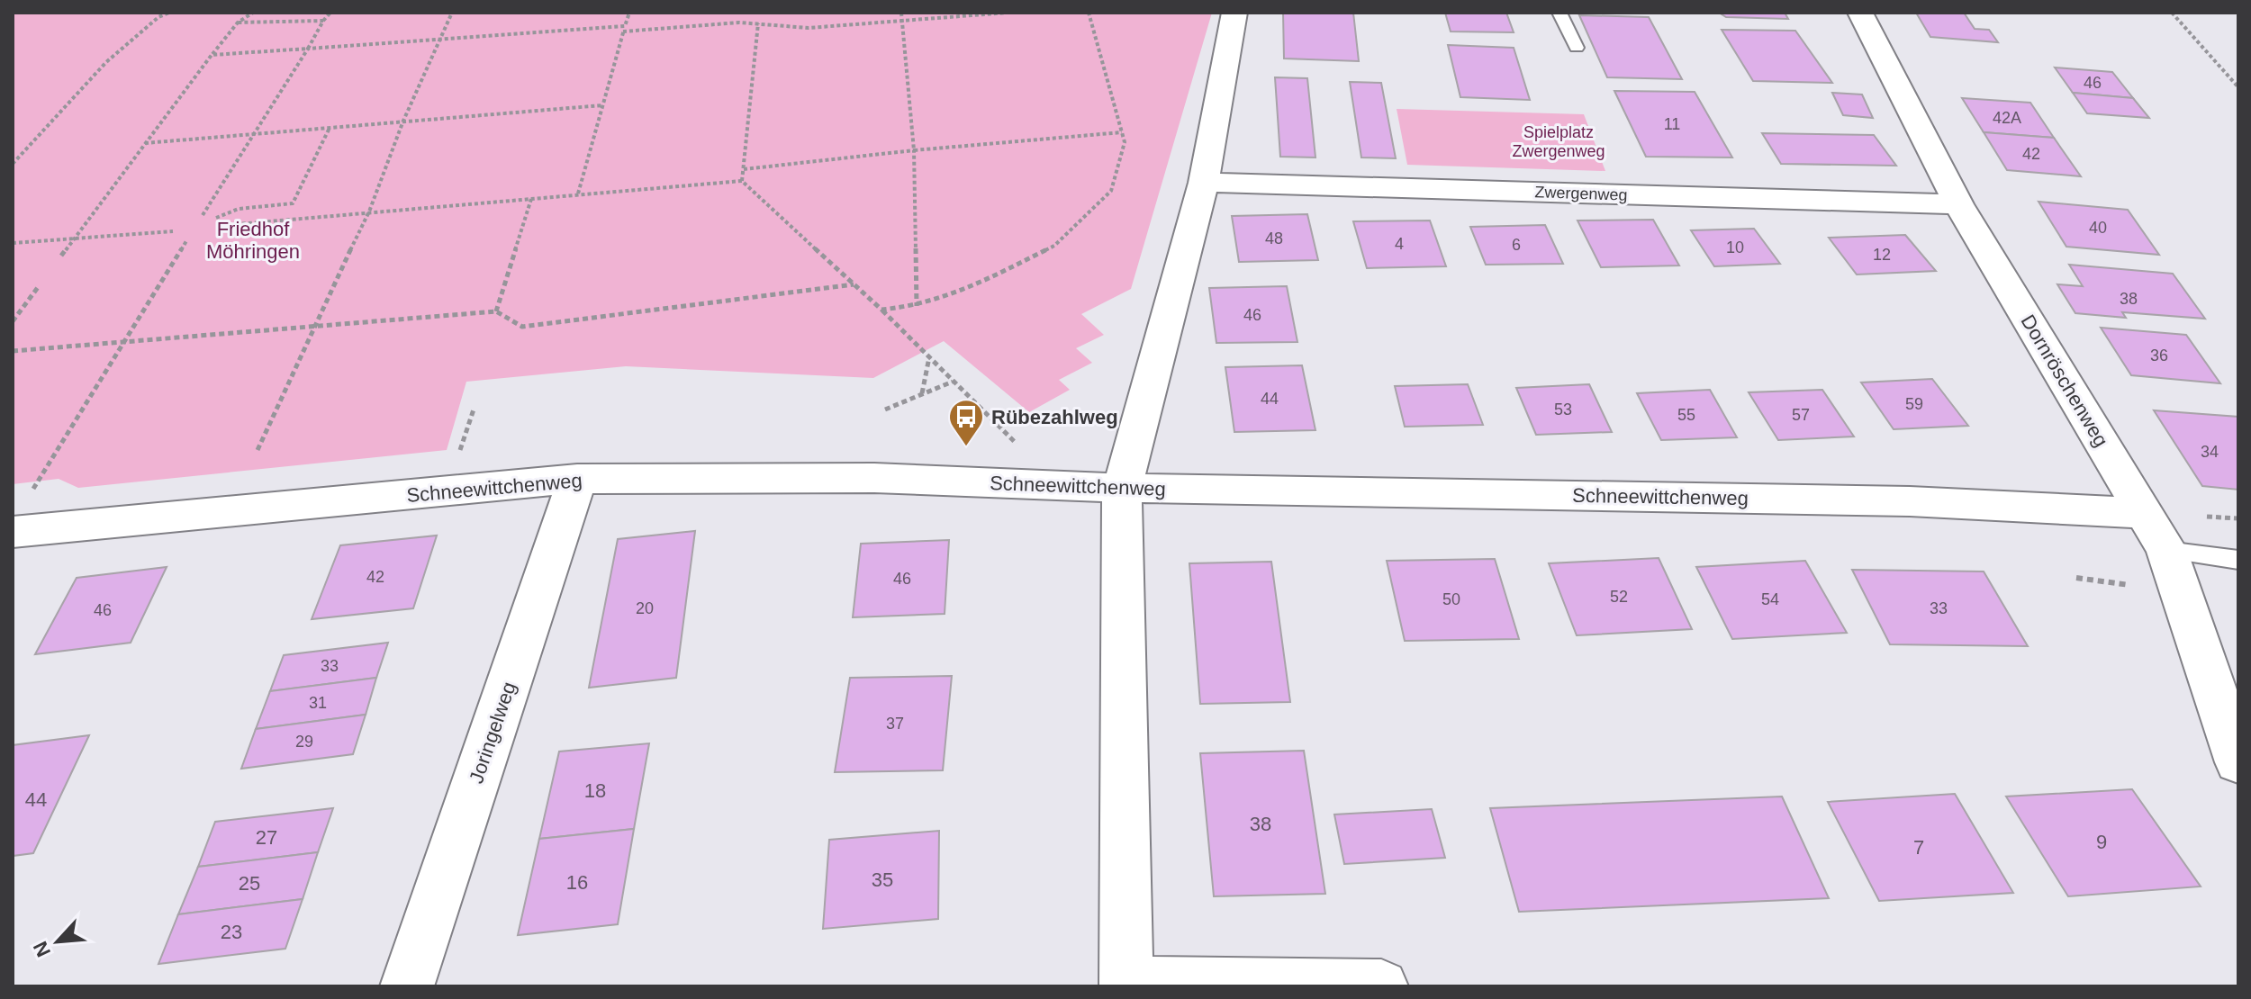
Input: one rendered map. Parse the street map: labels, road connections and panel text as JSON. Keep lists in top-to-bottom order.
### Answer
{
  "streets": {
    "street": [
      "Zwergenweg",
      "Dornröschenweg",
      "Schneewittchenweg",
      "Joringelweg"
    ]
  },
  "crossings": [
    ["Zwergenweg", "Dornröschenweg"],
    ["Dornröschenweg", "Schneewittchenweg"],
    ["Schneewittchenweg", "Joringelweg"]
  ],
  "parks": ["Spielplatz Zwergenweg", "Friedhof Möhringen"],
  "places": {
    "bus stop": ["Rübezahlweg"]
  },
  "house_numbers": [
    "46",
    "42A",
    "11",
    "42",
    "40",
    "48",
    "4",
    "6",
    "10",
    "12",
    "38",
    "46",
    "36",
    "44",
    "59",
    "53",
    "55",
    "57",
    "34",
    "42",
    "46",
    "52",
    "50",
    "54",
    "20",
    "33",
    "46",
    "33",
    "31",
    "37",
    "29",
    "18",
    "44",
    "38",
    "27",
    "9",
    "7",
    "35",
    "16",
    "25",
    "23"
  ],
  "north": "bottom left"
}
